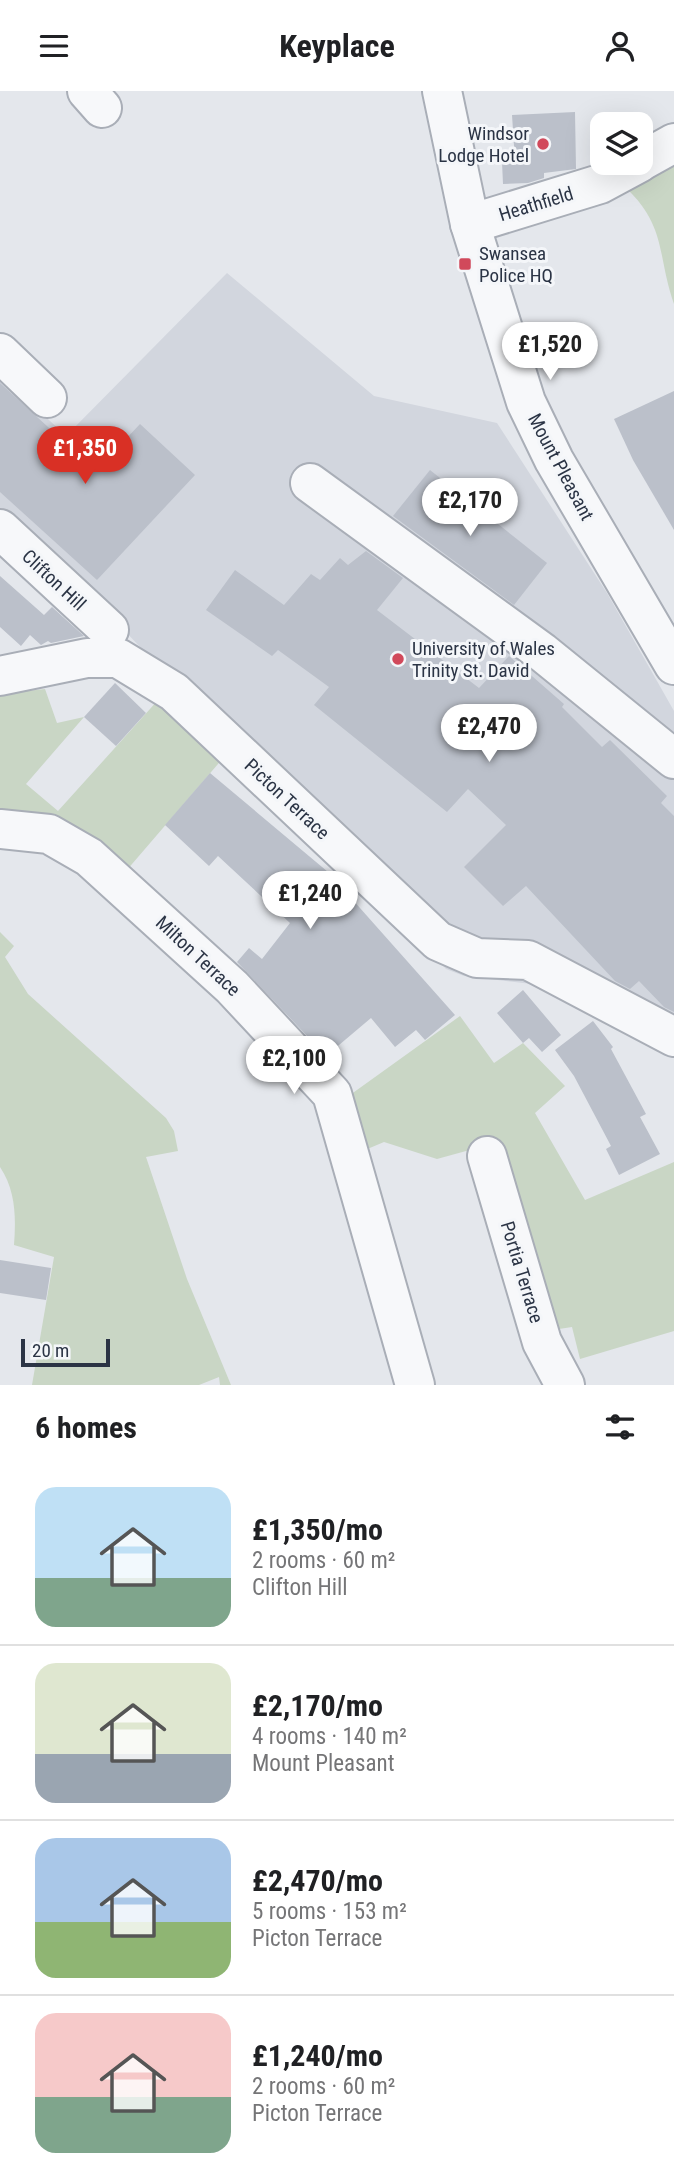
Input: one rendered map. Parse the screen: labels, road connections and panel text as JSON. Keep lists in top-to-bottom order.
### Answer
{
  "streets": {
    "street": [
      "Heathfield",
      "Mount Pleasant",
      "Clifton Hill",
      "Picton Terrace",
      "Milton Terrace",
      "Portia Terrace"
    ]
  },
  "crossings": [
    ["Heathfield", "Mount Pleasant"]
  ],
  "places": {
    "other": ["Windsor Lodge Hotel", "University of Wales Trinity St. David"],
    "transit": ["Swansea Police HQ"]
  },
  "scale_bar": "20 m",
  "page": {
    "header": "Keyplace",
    "price": [
      "£1,520",
      "£1,350",
      "£2,170",
      "£2,470",
      "£1,240",
      "£2,100"
    ],
    "scale": "20 m",
    "heading": "6 homes",
    "list": [
      {
        "name": "£1,350/mo",
        "note": "2 rooms · 60 m² · Clifton Hill"
      },
      {
        "name": "£2,170/mo",
        "note": "4 rooms · 140 m² · Mount Pleasant"
      },
      {
        "name": "£2,470/mo",
        "note": "5 rooms · 153 m² · Picton Terrace"
      },
      {
        "name": "£1,240/mo",
        "note": "2 rooms · 60 m² · Picton Terrace"
      }
    ]
  }
}
